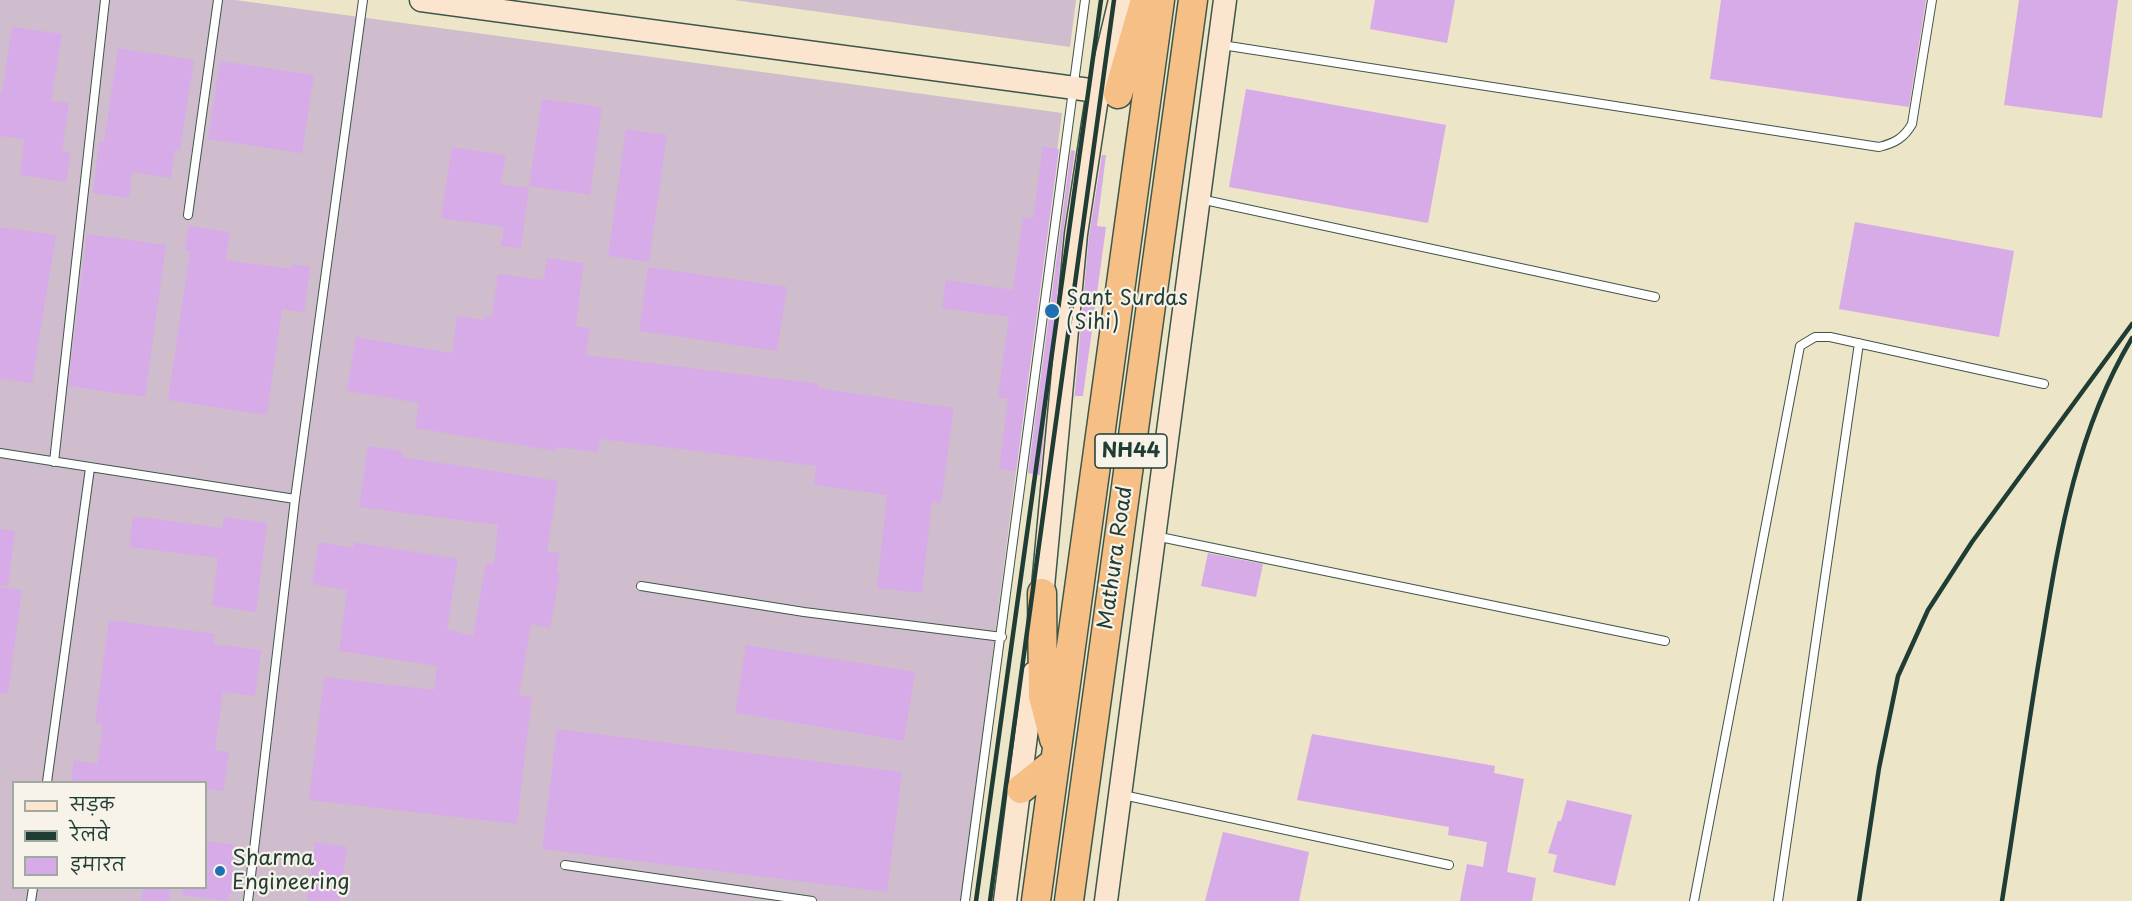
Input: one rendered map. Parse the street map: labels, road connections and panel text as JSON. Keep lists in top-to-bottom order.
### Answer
{
  "streets": {
    "highway": ["NH44", "Mathura Road"]
  },
  "crossings": [
    ["NH44", "Mathura Road"]
  ],
  "places": ["Sant Surdas (Sihi)", "Sharma Engineering"],
  "legend": ["सड़क", "रेलवे", "इमारत"]
}
